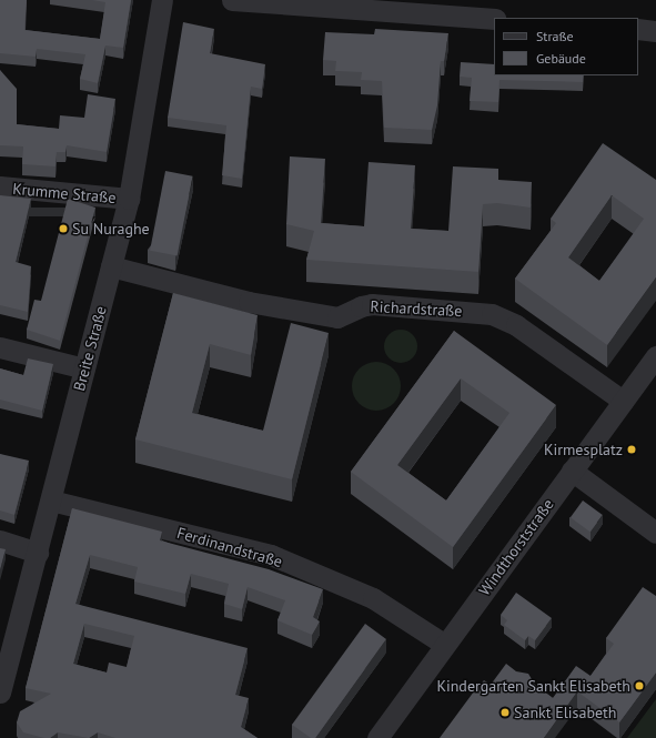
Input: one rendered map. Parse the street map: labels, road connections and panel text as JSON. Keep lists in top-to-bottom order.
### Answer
{
  "streets": {
    "street": [
      "Krumme Straße",
      "Richardstraße",
      "Breite Straße",
      "Ferdinandstraße",
      "Windthorststraße"
    ]
  },
  "crossings": [
    ["Krumme Straße", "Breite Straße"],
    ["Richardstraße", "Breite Straße"],
    ["Richardstraße", "Windthorststraße"],
    ["Breite Straße", "Ferdinandstraße"],
    ["Ferdinandstraße", "Windthorststraße"]
  ],
  "places": [
    "Su Nuraghe",
    "Kirmesplatz",
    "Kindergarten Sankt Elisabeth",
    "Sankt Elisabeth"
  ],
  "legend": ["Straße", "Gebäude"]
}
